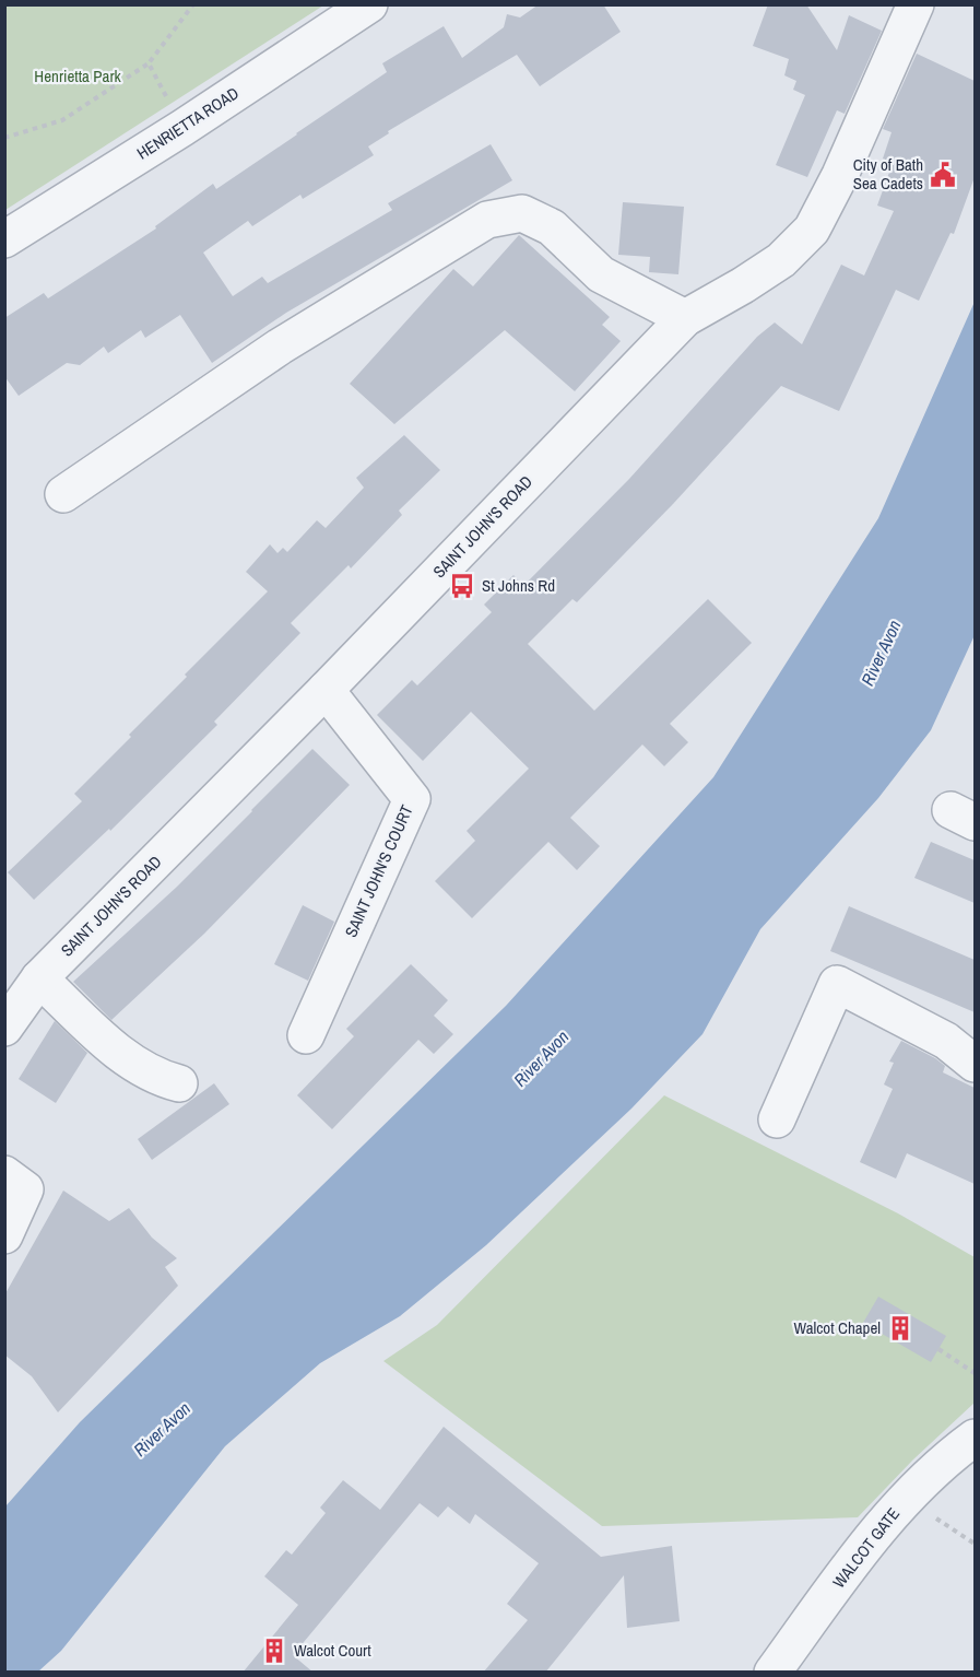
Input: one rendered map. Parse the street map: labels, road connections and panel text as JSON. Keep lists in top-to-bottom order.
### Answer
{
  "streets": {
    "street": [
      "HENRIETTA ROAD",
      "SAINT JOHN'S ROAD",
      "SAINT JOHN'S COURT",
      "WALCOT GATE"
    ]
  },
  "crossings": [
    ["SAINT JOHN'S ROAD", "SAINT JOHN'S COURT"]
  ],
  "water": ["River Avon"],
  "parks": ["Henrietta Park"],
  "places": {
    "public building": ["City of Bath Sea Cadets"],
    "bus stop": ["St Johns Rd"],
    "building": ["Walcot Chapel", "Walcot Court"]
  }
}
